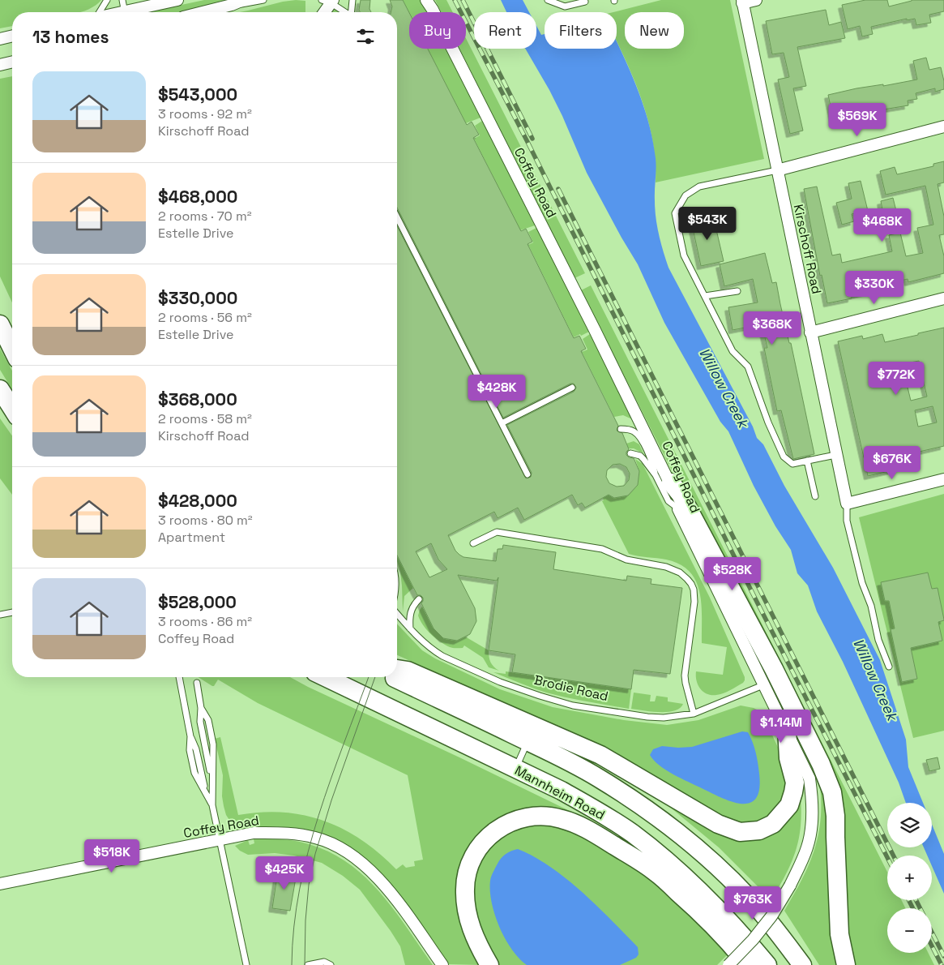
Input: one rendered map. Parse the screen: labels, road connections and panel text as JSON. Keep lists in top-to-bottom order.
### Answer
{
  "streets": {
    "main road": ["Mannheim Road"],
    "street": ["Coffey Road", "Kirschoff Road"],
    "lane": ["Brodie Road"]
  },
  "crossings": [
    ["Coffey Road", "Brodie Road"]
  ],
  "water": ["Willow Creek"],
  "page": {
    "chip": [
      "Buy",
      "Rent",
      "Filters",
      "New"
    ],
    "heading": "13 homes",
    "list": [
      {
        "name": "$543,000",
        "note": "3 rooms · 92 m² · Kirschoff Road"
      },
      {
        "name": "$468,000",
        "note": "2 rooms · 70 m² · Estelle Drive"
      },
      {
        "name": "$330,000",
        "note": "2 rooms · 56 m² · Estelle Drive"
      },
      {
        "name": "$368,000",
        "note": "2 rooms · 58 m² · Kirschoff Road"
      },
      {
        "name": "$428,000",
        "note": "3 rooms · 80 m² · Apartment"
      },
      {
        "name": "$528,000",
        "note": "3 rooms · 86 m² · Coffey Road"
      }
    ],
    "price": [
      "$569K",
      "$543K",
      "$468K",
      "$330K",
      "$368K",
      "$772K",
      "$428K",
      "$676K",
      "$528K",
      "$1.14M",
      "$518K",
      "$425K",
      "$763K"
    ],
    "map_buttons": ["+", "−"]
  }
}
